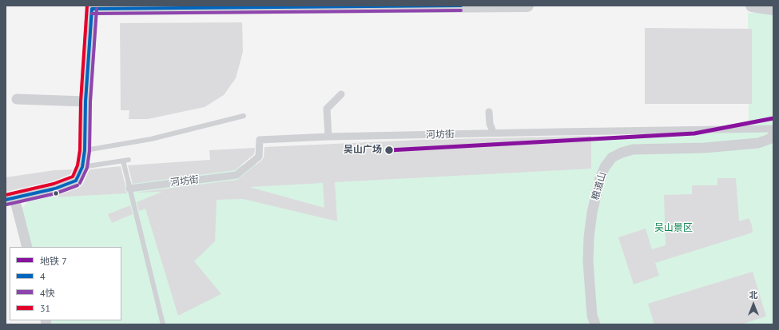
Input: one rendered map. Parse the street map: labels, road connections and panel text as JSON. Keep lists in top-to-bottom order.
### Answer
{
  "streets": {
    "street": ["河坊街", "粮道山"]
  },
  "parks": ["吴山景区"],
  "places": ["吴山广场"],
  "lines": [
    "transit line 4",
    "transit line 31",
    "transit line 4快",
    "metro line 7"
  ],
  "legend": [
    "地铁 7",
    "4",
    "4快",
    "31"
  ],
  "north": "top"
}
